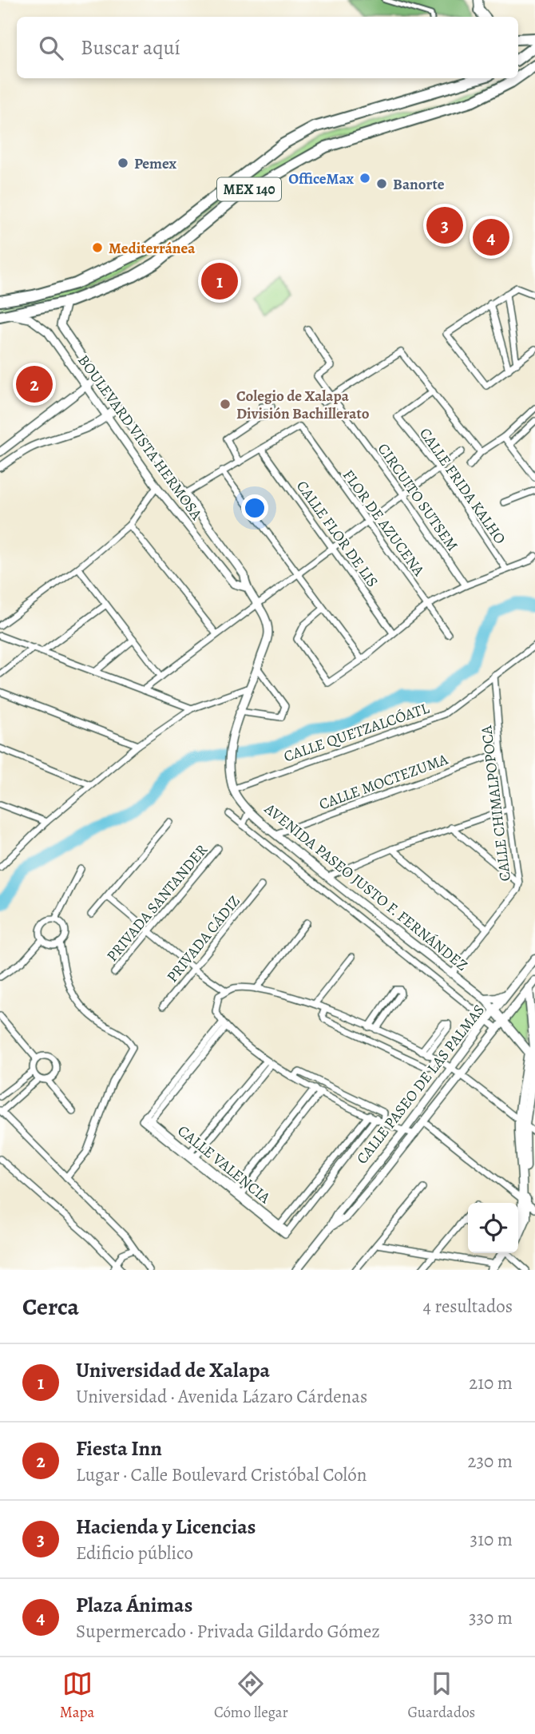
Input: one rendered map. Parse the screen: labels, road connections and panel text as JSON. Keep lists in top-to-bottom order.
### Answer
{
  "streets": {
    "highway": ["MEX 140"],
    "main road": ["AVENIDA PASEO JUSTO F. FERNÁNDEZ", "CALLE PASEO DE LAS PALMAS"],
    "street": [
      "BOULEVARD VISTA HERMOSA",
      "CALLE FRIDA KALHO",
      "CIRCUITO SUTSEM",
      "FLOR DE AZUCENA",
      "CALLE FLOR DE LIS",
      "CALLE QUETZALCÓATL",
      "CALLE MOCTEZUMA",
      "CALLE CHIMALPOPOCA",
      "PRIVADA SANTANDER",
      "PRIVADA CÁDIZ",
      "CALLE VALENCIA"
    ]
  },
  "crossings": [
    ["MEX 140", "BOULEVARD VISTA HERMOSA"],
    ["BOULEVARD VISTA HERMOSA", "CALLE QUETZALCÓATL"],
    ["BOULEVARD VISTA HERMOSA", "AVENIDA PASEO JUSTO F. FERNÁNDEZ"],
    ["FLOR DE AZUCENA", "CALLE FLOR DE LIS"],
    ["CALLE QUETZALCÓATL", "CALLE CHIMALPOPOCA"],
    ["CALLE QUETZALCÓATL", "AVENIDA PASEO JUSTO F. FERNÁNDEZ"],
    ["CALLE MOCTEZUMA", "CALLE CHIMALPOPOCA"],
    ["CALLE MOCTEZUMA", "AVENIDA PASEO JUSTO F. FERNÁNDEZ"],
    ["CALLE CHIMALPOPOCA", "AVENIDA PASEO JUSTO F. FERNÁNDEZ"],
    ["AVENIDA PASEO JUSTO F. FERNÁNDEZ", "CALLE PASEO DE LAS PALMAS"]
  ],
  "places": [
    "Pemex",
    "OfficeMax",
    "Banorte",
    "Mediterránea",
    "Colegio de Xalapa División Bachillerato"
  ],
  "page": {
    "search": "Buscar aquí",
    "pins": [
      "3",
      "4",
      "1",
      "2"
    ],
    "heading": ["Cerca", "4 resultados"],
    "list": [
      {
        "mark": "1",
        "name": "Universidad de Xalapa",
        "note": "Universidad · Avenida Lázaro Cárdenas",
        "value": "210 m"
      },
      {
        "mark": "2",
        "name": "Fiesta Inn",
        "note": "Lugar · Calle Boulevard Cristóbal Colón",
        "value": "230 m"
      },
      {
        "mark": "3",
        "name": "Hacienda y Licencias",
        "note": "Edificio público",
        "value": "310 m"
      },
      {
        "mark": "4",
        "name": "Plaza Ánimas",
        "note": "Supermercado · Privada Gildardo Gómez",
        "value": "330 m"
      }
    ],
    "nav": ["Mapa", "Cómo llegar", "Guardados"]
  }
}
